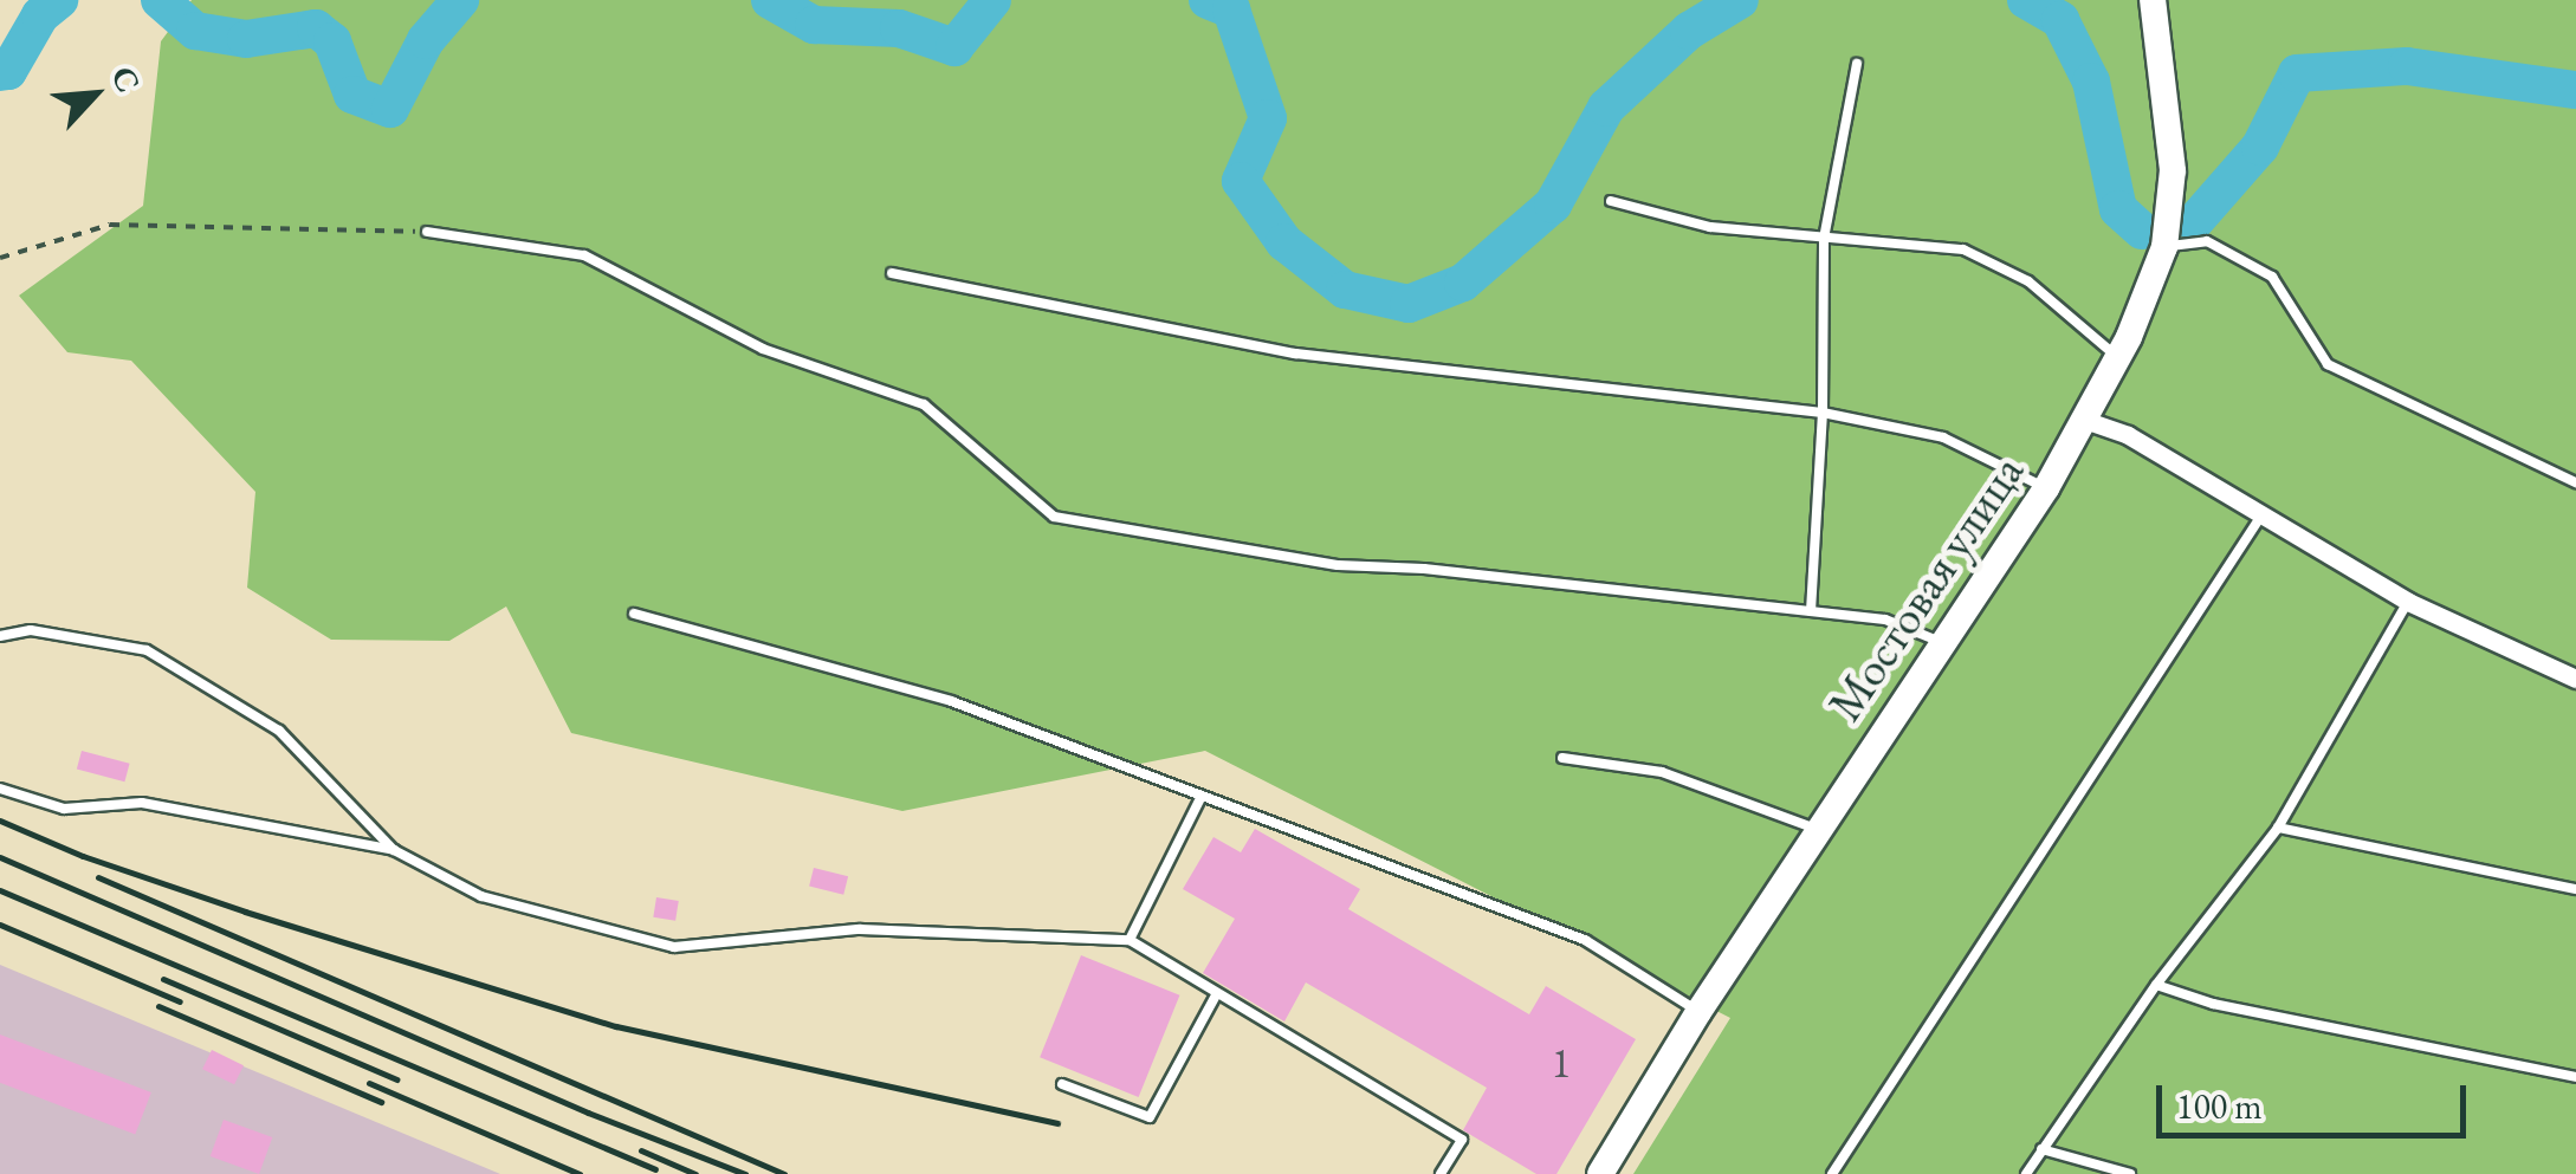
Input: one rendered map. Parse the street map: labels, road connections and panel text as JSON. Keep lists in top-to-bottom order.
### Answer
{
  "streets": {
    "street": ["Мостовая улица"]
  },
  "house_numbers": ["1"],
  "scale_bar": "100 m",
  "north": "top right"
}
